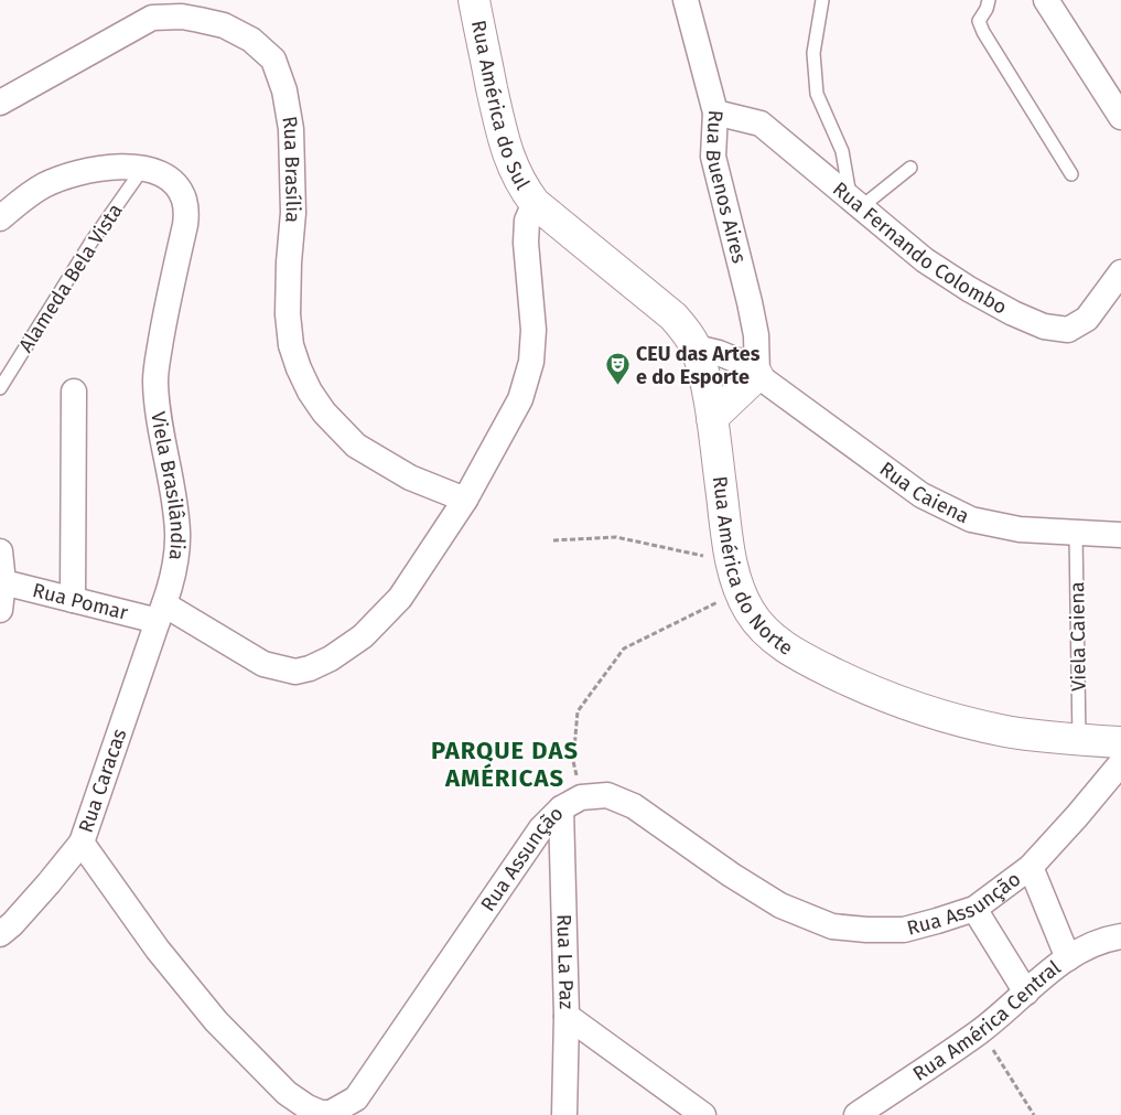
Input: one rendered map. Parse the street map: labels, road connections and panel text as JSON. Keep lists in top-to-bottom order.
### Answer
{
  "streets": {
    "street": [
      "Rua América do Sul",
      "Rua Brasília",
      "Rua Buenos Aires",
      "Rua Fernando Colombo",
      "Viela Brasilândia",
      "Rua Caiena",
      "Rua América do Norte",
      "Rua Pomar",
      "Rua Caracas",
      "Rua Assunção",
      "Rua La Paz",
      "Rua América Central"
    ],
    "lane": ["Alameda Bela Vista", "Viela Caiena"]
  },
  "crossings": [
    ["Rua América do Sul", "Rua América do Norte"],
    ["Rua Buenos Aires", "Rua Fernando Colombo"],
    ["Rua Buenos Aires", "Rua Caiena"],
    ["Alameda Bela Vista", "Viela Brasilândia"],
    ["Viela Brasilândia", "Rua Pomar"],
    ["Viela Brasilândia", "Rua Caracas"],
    ["Rua Caiena", "Rua América do Norte"],
    ["Rua Caiena", "Viela Caiena"],
    ["Rua América do Norte", "Viela Caiena"],
    ["Rua Pomar", "Rua Caracas"],
    ["Rua Caracas", "Rua Assunção"],
    ["Rua Assunção", "Rua La Paz"]
  ],
  "districts": ["PARQUE DAS AMÉRICAS"],
  "places": {
    "theatre": ["CEU das Artes e do Esporte"]
  }
}
